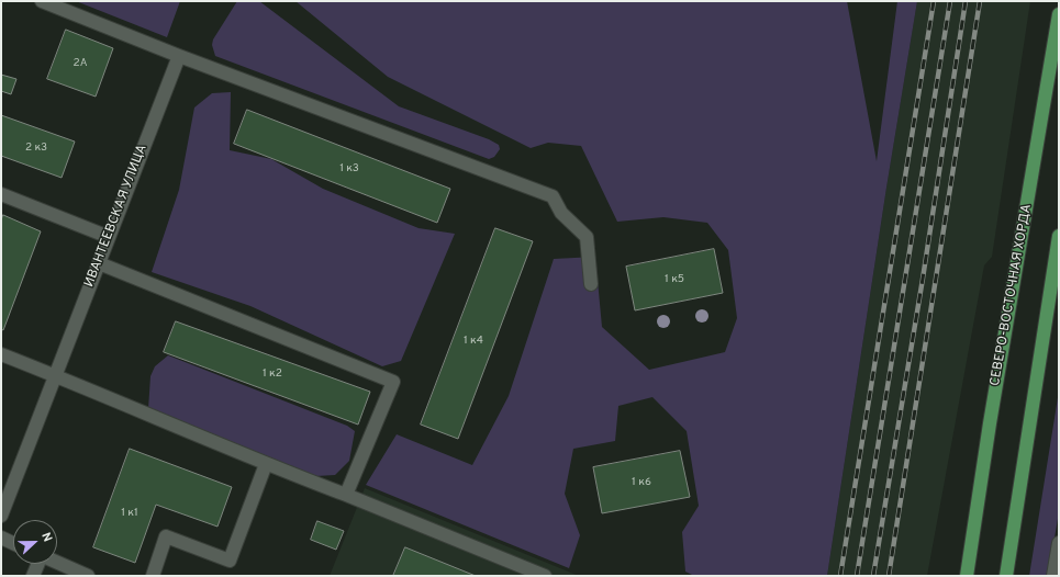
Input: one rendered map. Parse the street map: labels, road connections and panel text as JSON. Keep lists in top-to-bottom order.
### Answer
{
  "streets": {
    "main road": ["СЕВЕРО-ВОСТОЧНАЯ ХОРДА"],
    "street": ["ИВАНТЕЕВСКАЯ УЛИЦА"]
  },
  "house_numbers": [
    "2А",
    "2 к3",
    "1 к3",
    "1 к5",
    "1 к4",
    "1 к2",
    "1 к6",
    "1 к1"
  ],
  "north": "right"
}
